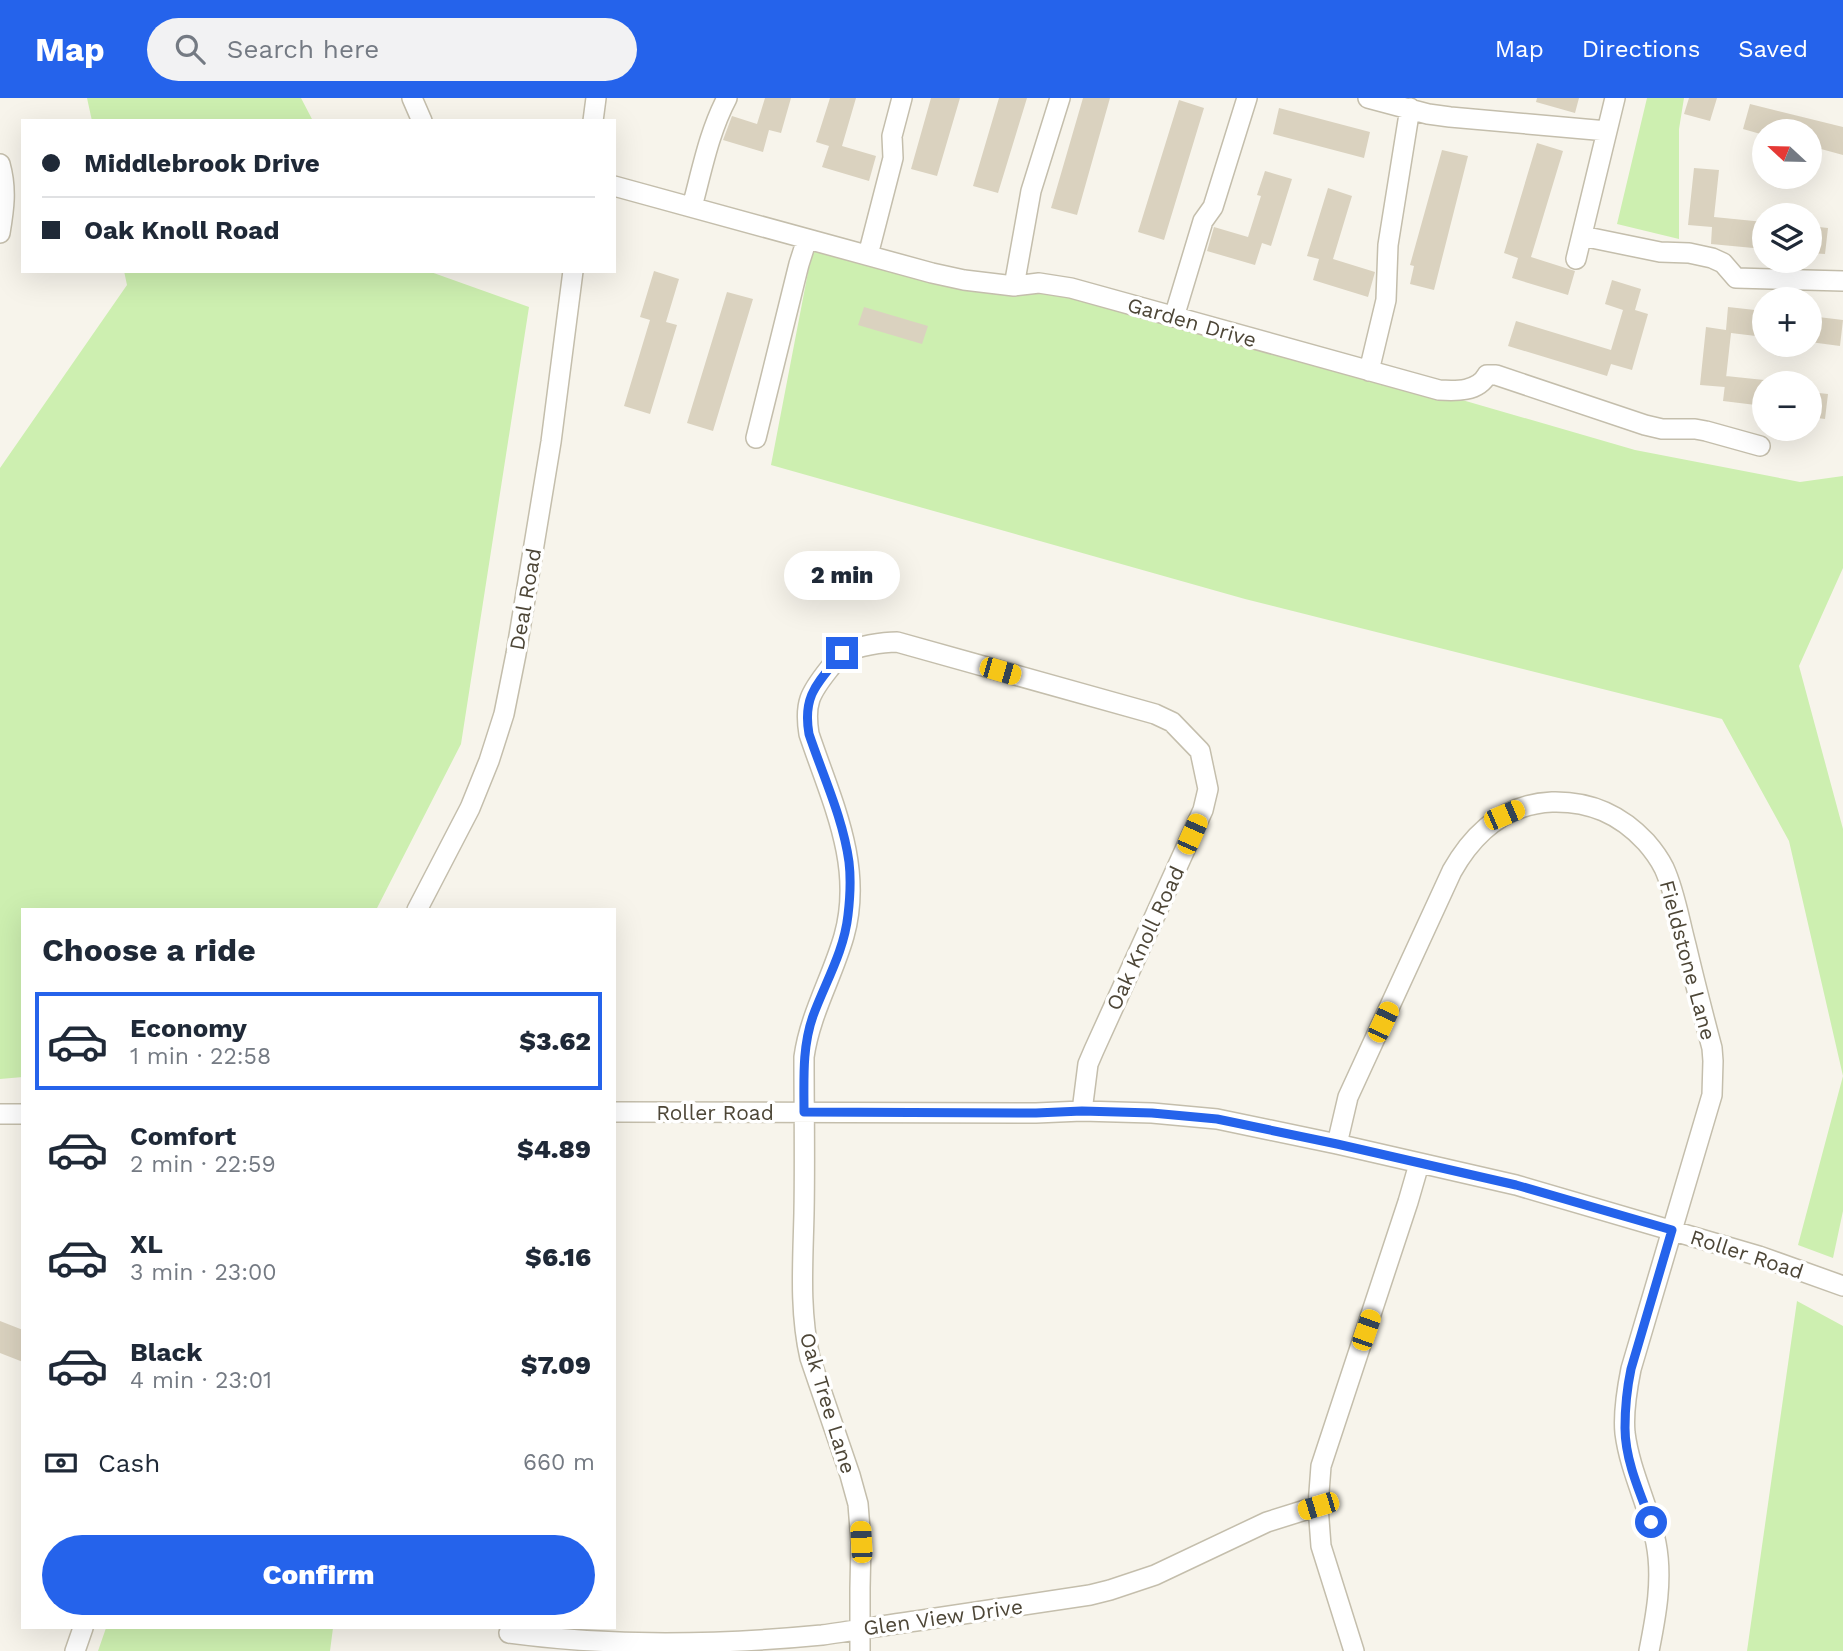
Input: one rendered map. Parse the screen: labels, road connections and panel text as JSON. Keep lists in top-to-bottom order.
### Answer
{
  "streets": {
    "street": [
      "Garden Drive",
      "Deal Road",
      "Oak Knoll Road",
      "Fieldstone Lane",
      "Roller Road",
      "Oak Tree Lane",
      "Glen View Drive"
    ]
  },
  "crossings": [
    ["Oak Knoll Road", "Roller Road"],
    ["Oak Knoll Road", "Oak Tree Lane"],
    ["Fieldstone Lane", "Roller Road"],
    ["Roller Road", "Oak Tree Lane"],
    ["Oak Tree Lane", "Glen View Drive"]
  ],
  "north": "left",
  "page": {
    "header": "Map",
    "search": "Search here",
    "nav": ["Map", "Directions", "Saved"],
    "map_buttons": ["+", "−"],
    "banner": ["Middlebrook Drive", "Oak Knoll Road"],
    "bubble": "2 min",
    "heading": "Choose a ride",
    "list": [
      {
        "name": "Economy",
        "note": "1 min · 22:58",
        "value": "$3.62"
      },
      {
        "name": "Comfort",
        "note": "2 min · 22:59",
        "value": "$4.89"
      },
      {
        "name": "XL",
        "note": "3 min · 23:00",
        "value": "$6.16"
      },
      {
        "name": "Black",
        "note": "4 min · 23:01",
        "value": "$7.09"
      }
    ],
    "pay": ["Cash", "660 m"],
    "buttons": "Confirm"
  }
}
